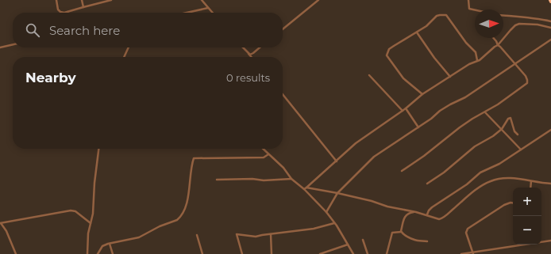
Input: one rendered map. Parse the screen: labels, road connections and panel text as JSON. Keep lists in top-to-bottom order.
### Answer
{
  "north": "right",
  "page": {
    "search": "Search here",
    "heading": ["Nearby", "0 results"],
    "map_buttons": ["+", "−"]
  }
}
